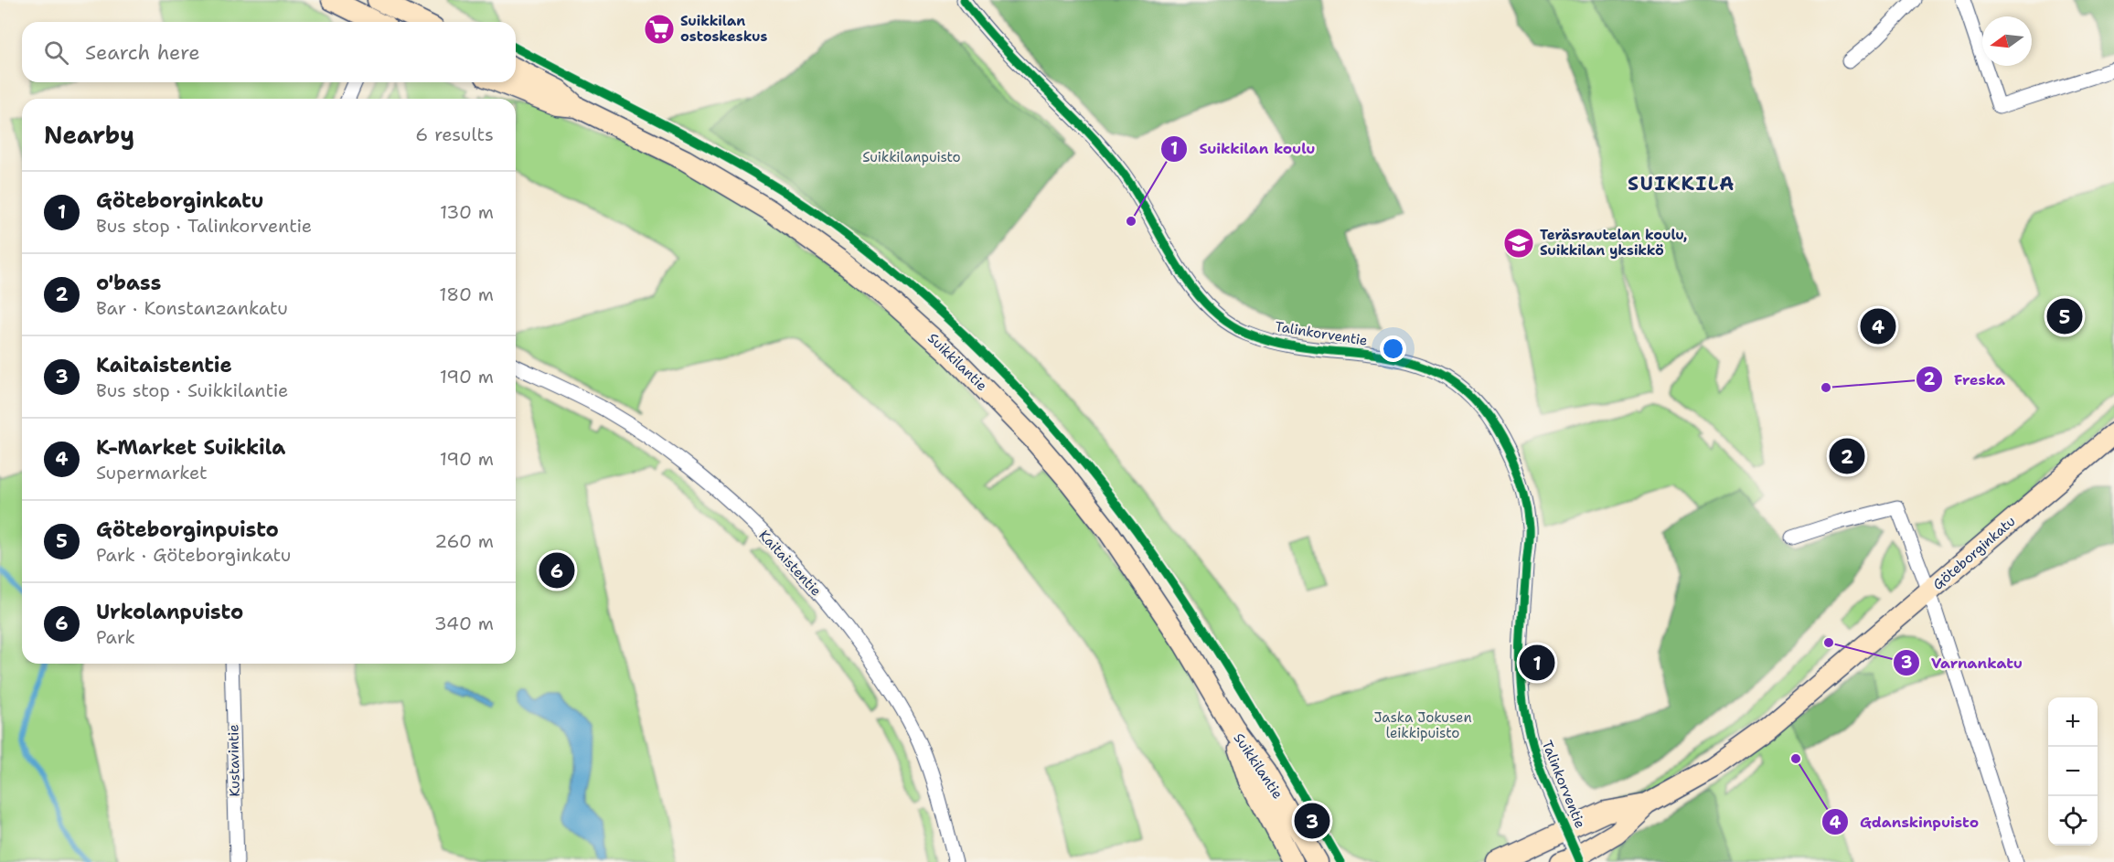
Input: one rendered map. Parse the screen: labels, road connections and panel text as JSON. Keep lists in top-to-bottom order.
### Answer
{
  "streets": {
    "main road": ["Suikkilantie", "Göteborginkatu"],
    "street": ["Talinkorventie", "Kaitaistentie", "Kustavintie"]
  },
  "crossings": [
    ["Talinkorventie", "Göteborginkatu"]
  ],
  "districts": ["SUIKKILA"],
  "parks": ["Suikkilanpuisto", "Jaska Jokusen leikkipuisto"],
  "places": {
    "supermarket": ["Suikkilan ostoskeskus"],
    "other": [
      "Suikkilan koulu",
      "Freska",
      "Varnankatu",
      "Gdanskinpuisto"
    ],
    "school or university": ["Teräsrautelan koulu, Suikkilan yksikkö"]
  },
  "north": "left",
  "page": {
    "search": "Search here",
    "heading": ["Nearby", "6 results"],
    "list": [
      {
        "mark": "1",
        "name": "Göteborginkatu",
        "note": "Bus stop · Talinkorventie",
        "value": "130 m"
      },
      {
        "mark": "2",
        "name": "o'bass",
        "note": "Bar · Konstanzankatu",
        "value": "180 m"
      },
      {
        "mark": "3",
        "name": "Kaitaistentie",
        "note": "Bus stop · Suikkilantie",
        "value": "190 m"
      },
      {
        "mark": "4",
        "name": "K-Market Suikkila",
        "note": "Supermarket",
        "value": "190 m"
      },
      {
        "mark": "5",
        "name": "Göteborginpuisto",
        "note": "Park · Göteborginkatu",
        "value": "260 m"
      },
      {
        "mark": "6",
        "name": "Urkolanpuisto",
        "note": "Park",
        "value": "340 m"
      }
    ],
    "pins": [
      "5",
      "4",
      "2",
      "6",
      "1",
      "3"
    ],
    "map_buttons": ["+", "−"]
  }
}
